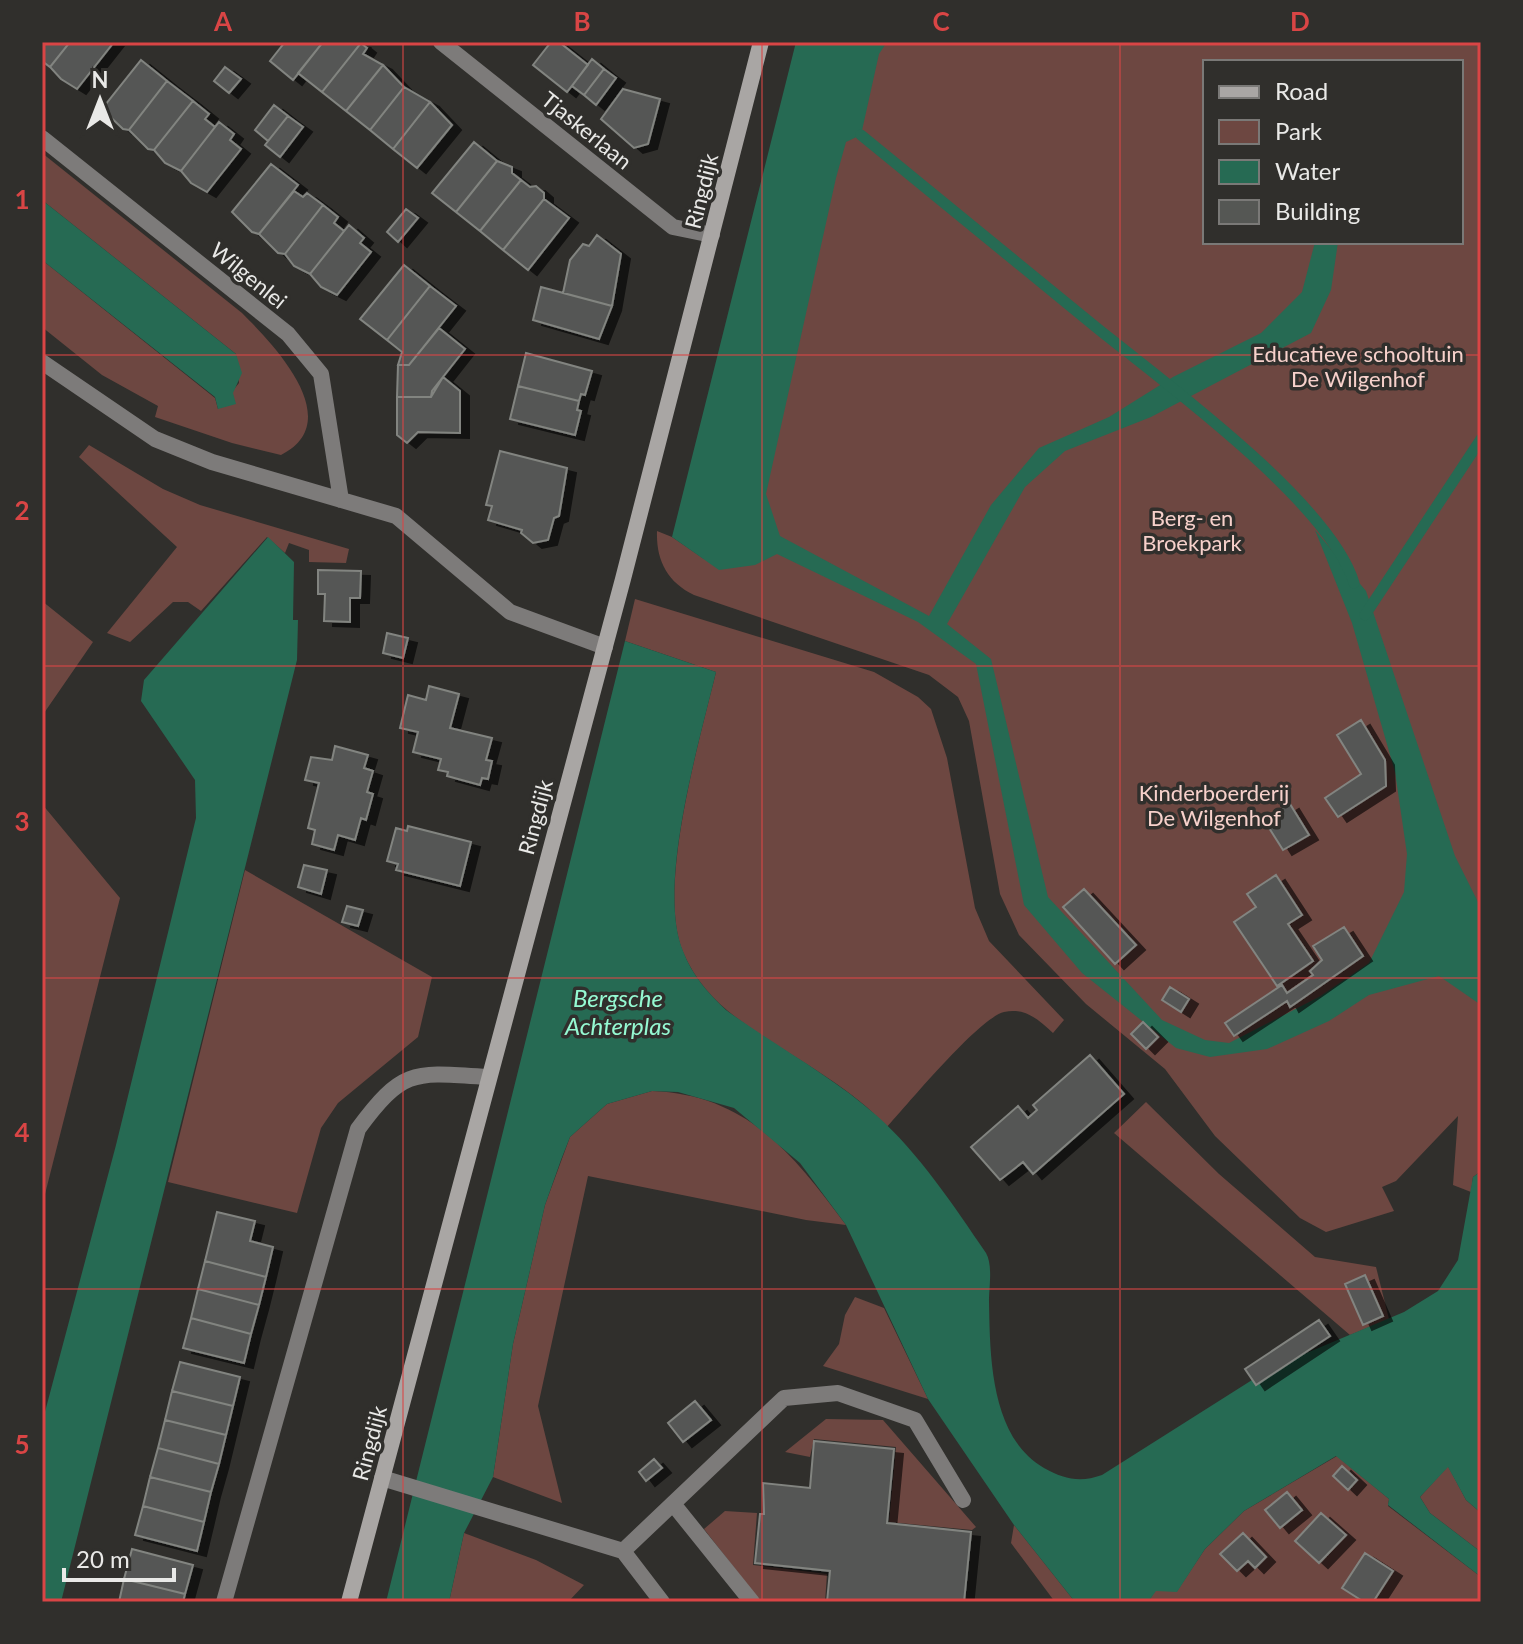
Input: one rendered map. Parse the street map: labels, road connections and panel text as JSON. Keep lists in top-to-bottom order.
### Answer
{
  "streets": {
    "street": ["Tjaskerlaan", "Ringdijk", "Wilgenlei"]
  },
  "crossings": [
    ["Tjaskerlaan", "Ringdijk"]
  ],
  "water": ["Bergsche Achterplas"],
  "parks": ["Educatieve schooltuin De Wilgenhof", "Berg- en Broekpark", "Kinderboerderij De Wilgenhof"],
  "legend": [
    "Road",
    "Park",
    "Water",
    "Building"
  ],
  "scale_bar": "20 m",
  "north": "top",
  "grid": {
    "columns": [
      "A",
      "B",
      "C",
      "D"
    ],
    "rows": [
      "1",
      "2",
      "3",
      "4",
      "5"
    ]
  }
}
